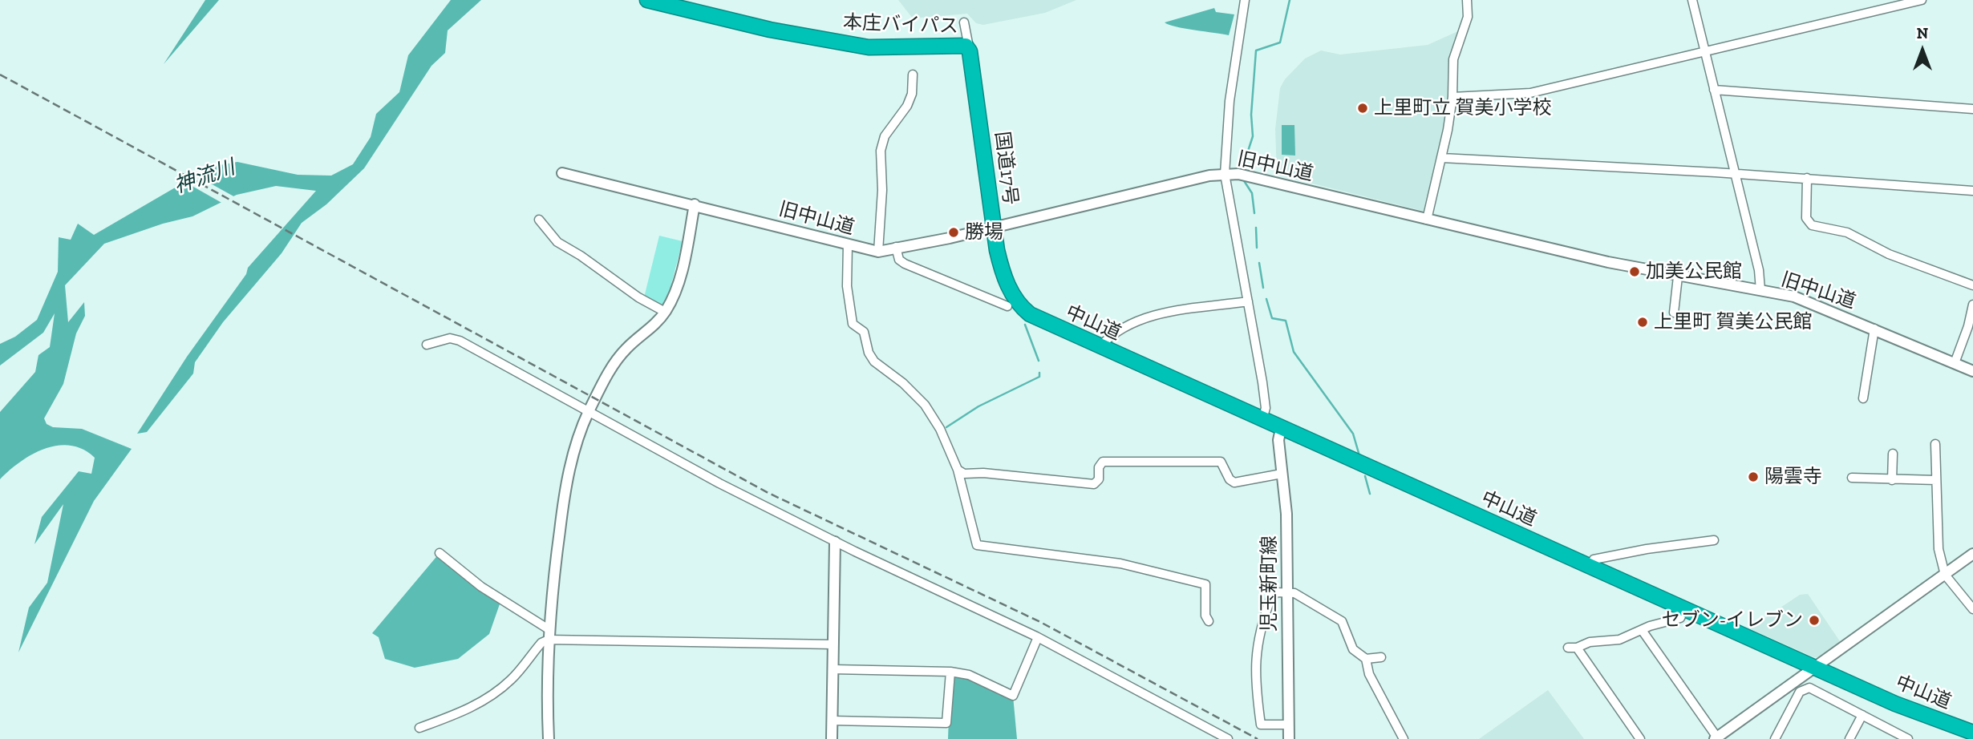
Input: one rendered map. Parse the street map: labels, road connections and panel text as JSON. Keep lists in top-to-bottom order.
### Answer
{
  "streets": {
    "highway": ["本庄バイパス", "国道17号", "中山道"],
    "main road": ["旧中山道", "児玉新町線"]
  },
  "crossings": [
    ["本庄バイパス", "国道17号"],
    ["旧中山道", "国道17号"],
    ["国道17号", "中山道"],
    ["中山道", "児玉新町線"]
  ],
  "water": ["神流川"],
  "places": [
    "上里町立 賀美小学校",
    "勝場",
    "加美公民館",
    "上里町 賀美公民館",
    "陽雲寺",
    "セブン-イレブン"
  ],
  "north": "top"
}
